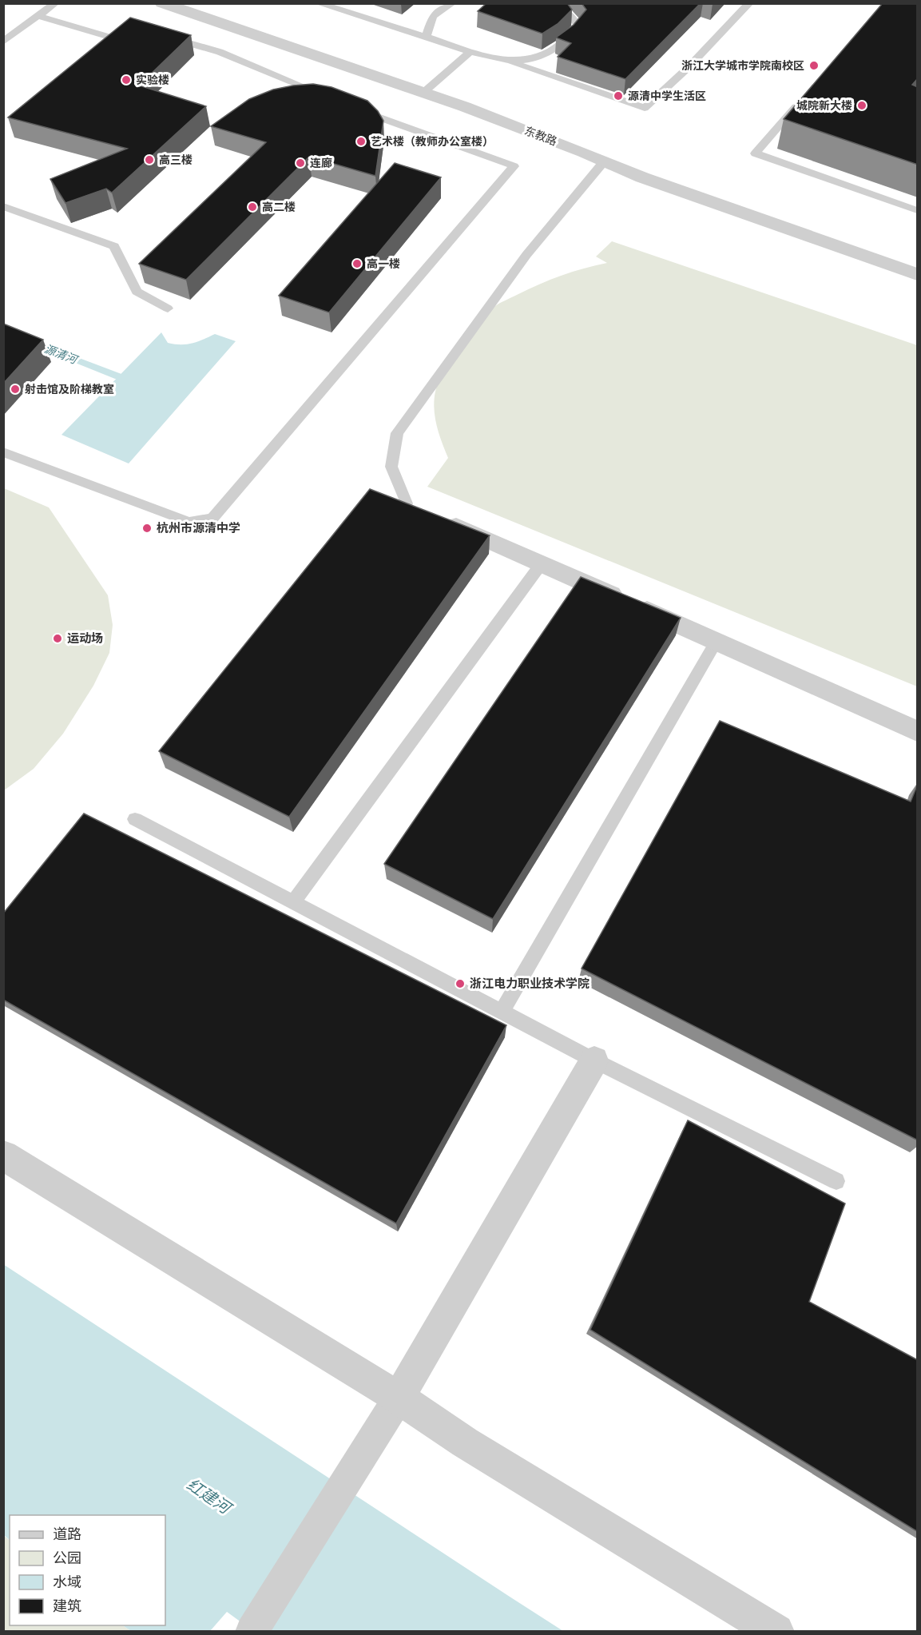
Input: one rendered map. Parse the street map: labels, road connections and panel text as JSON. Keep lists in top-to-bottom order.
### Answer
{
  "streets": {
    "street": ["东教路"]
  },
  "water": ["源清河", "红建河"],
  "places": [
    "浙江大学城市学院南校区",
    "实验楼",
    "源清中学生活区",
    "城院新大楼",
    "艺术楼（教师办公室楼）",
    "高三楼",
    "连廊",
    "高二楼",
    "高一楼",
    "射击馆及阶梯教室",
    "杭州市源清中学",
    "运动场",
    "浙江电力职业技术学院"
  ],
  "legend": [
    "道路",
    "公园",
    "水域",
    "建筑"
  ]
}
